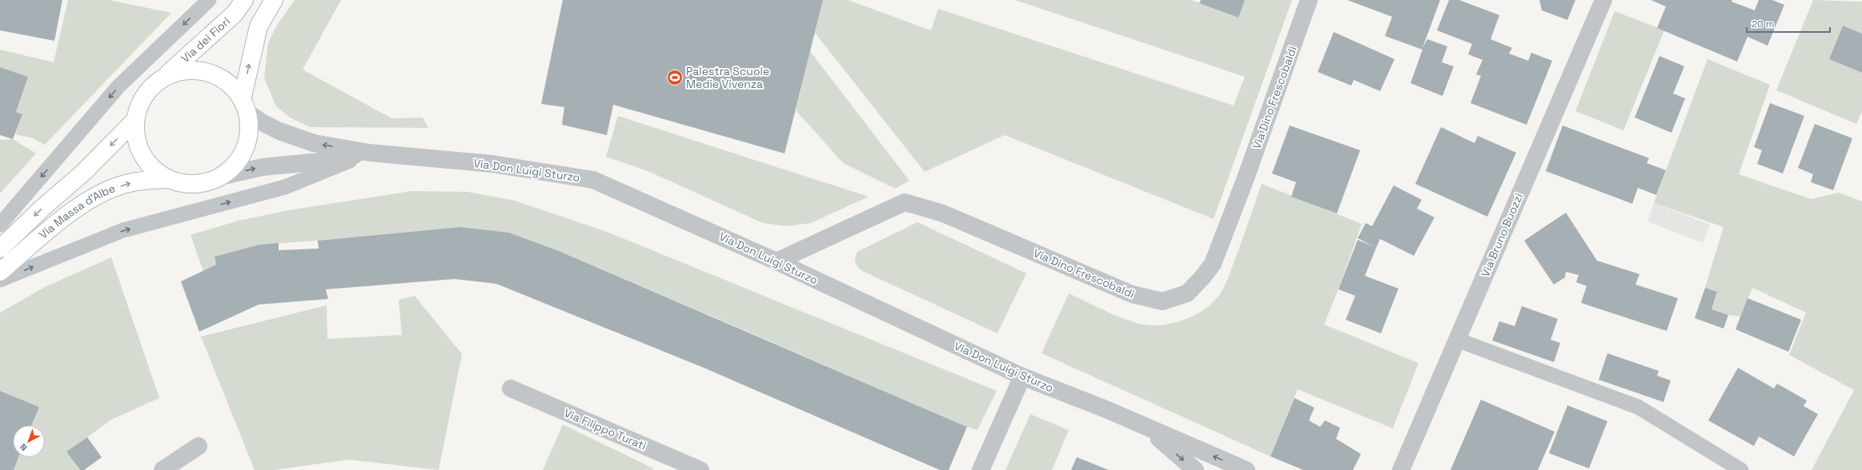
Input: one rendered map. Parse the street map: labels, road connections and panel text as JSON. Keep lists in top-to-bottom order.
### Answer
{
  "streets": {
    "main road": ["Via dei Fiori", "Via Massa d'Albe"],
    "street": [
      "Via Dino Frescobaldi",
      "Via Don Luigi Sturzo",
      "Via Bruno Buozzi",
      "Via Filippo Turati"
    ]
  },
  "crossings": [
    ["Via dei Fiori", "Via Don Luigi Sturzo"],
    ["Via dei Fiori", "Via Massa d'Albe"],
    ["Via Dino Frescobaldi", "Via Don Luigi Sturzo"],
    ["Via Don Luigi Sturzo", "Via Massa d'Albe"]
  ],
  "places": {
    "sports": ["Palestra Scuole Medie Vivenza"]
  },
  "scale_bar": "20 m",
  "north": "bottom left"
}
